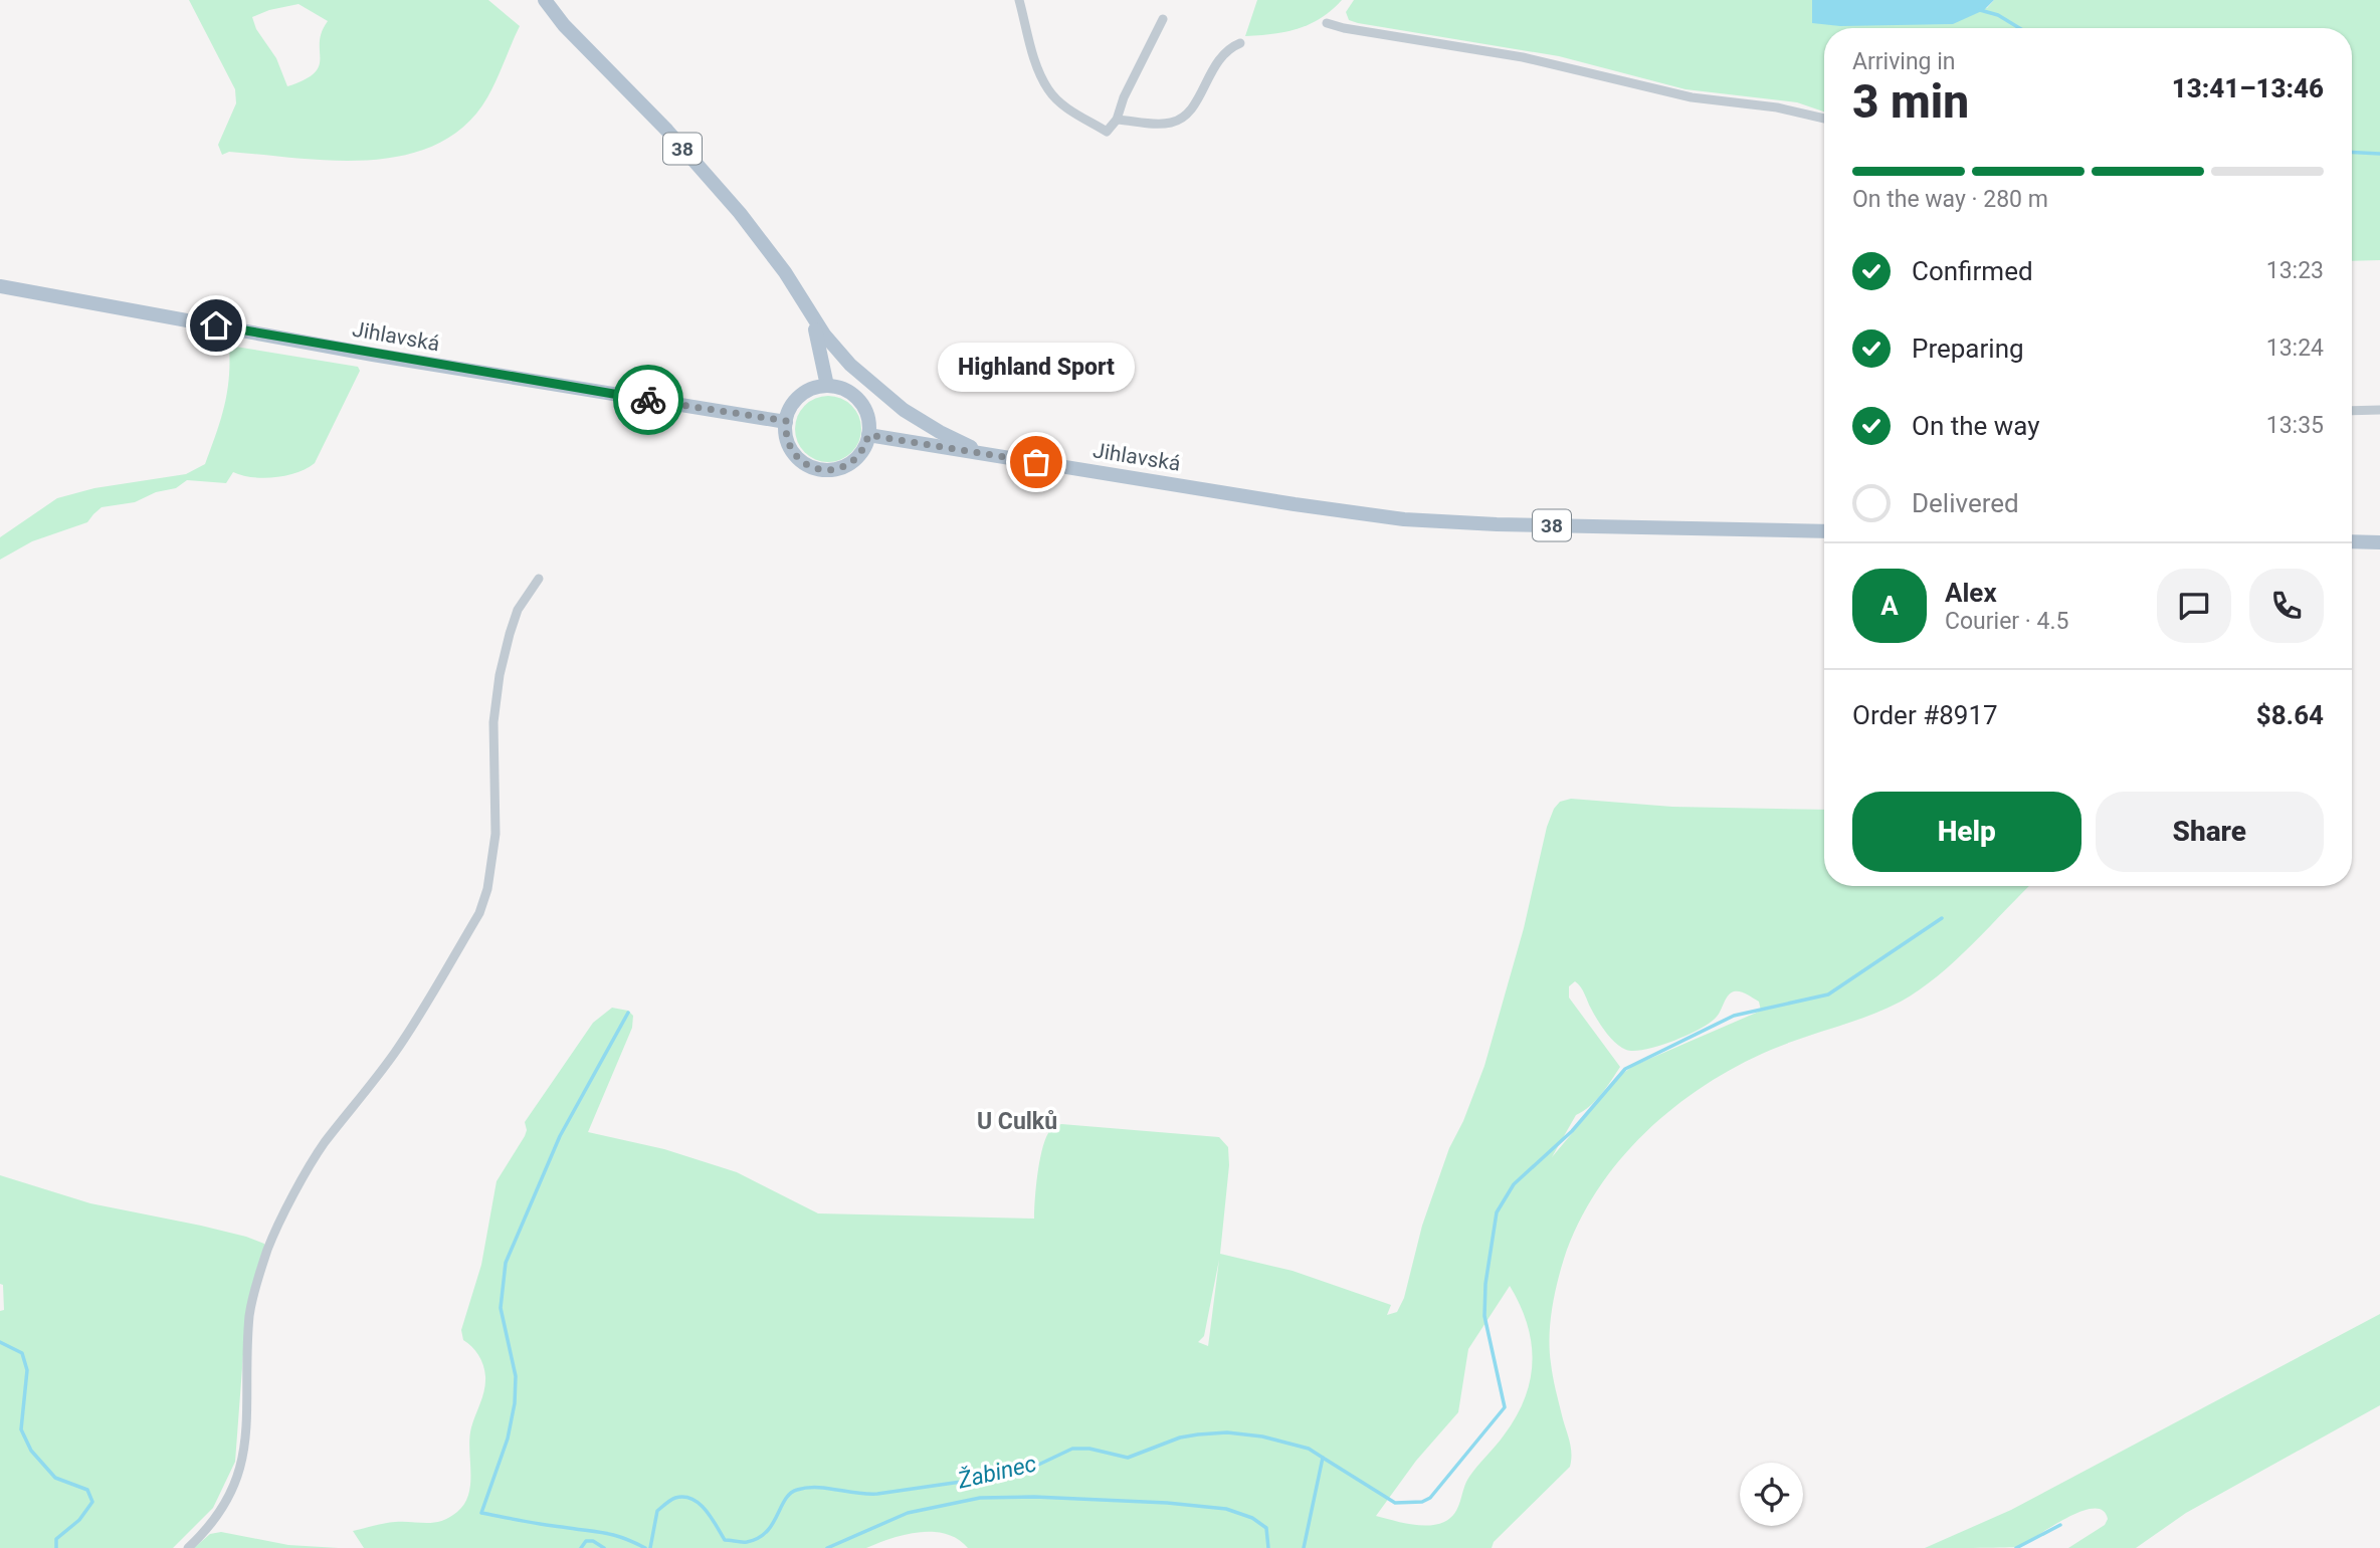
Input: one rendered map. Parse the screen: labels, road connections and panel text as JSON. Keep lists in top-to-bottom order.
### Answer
{
  "streets": {
    "main road": ["38", "Jihlavská"]
  },
  "crossings": [
    ["38", "Jihlavská"]
  ],
  "districts": ["U Culků"],
  "water": ["Žabinec"],
  "places": ["Highland Sport"],
  "page": {
    "heading": ["3 min", "Arriving in", "13:41–13:46"],
    "panel": [
      "Alex",
      "Courier · 4.5",
      "Order #8917",
      "$8.64"
    ],
    "bar": "On the way · 280 m",
    "list": [
      ["Confirmed", "13:23"],
      ["Preparing", "13:24"],
      ["On the way", "13:35"],
      "Delivered"
    ],
    "bubble": "Highland Sport",
    "round": "A",
    "buttons": ["Help", "Share"]
  }
}
